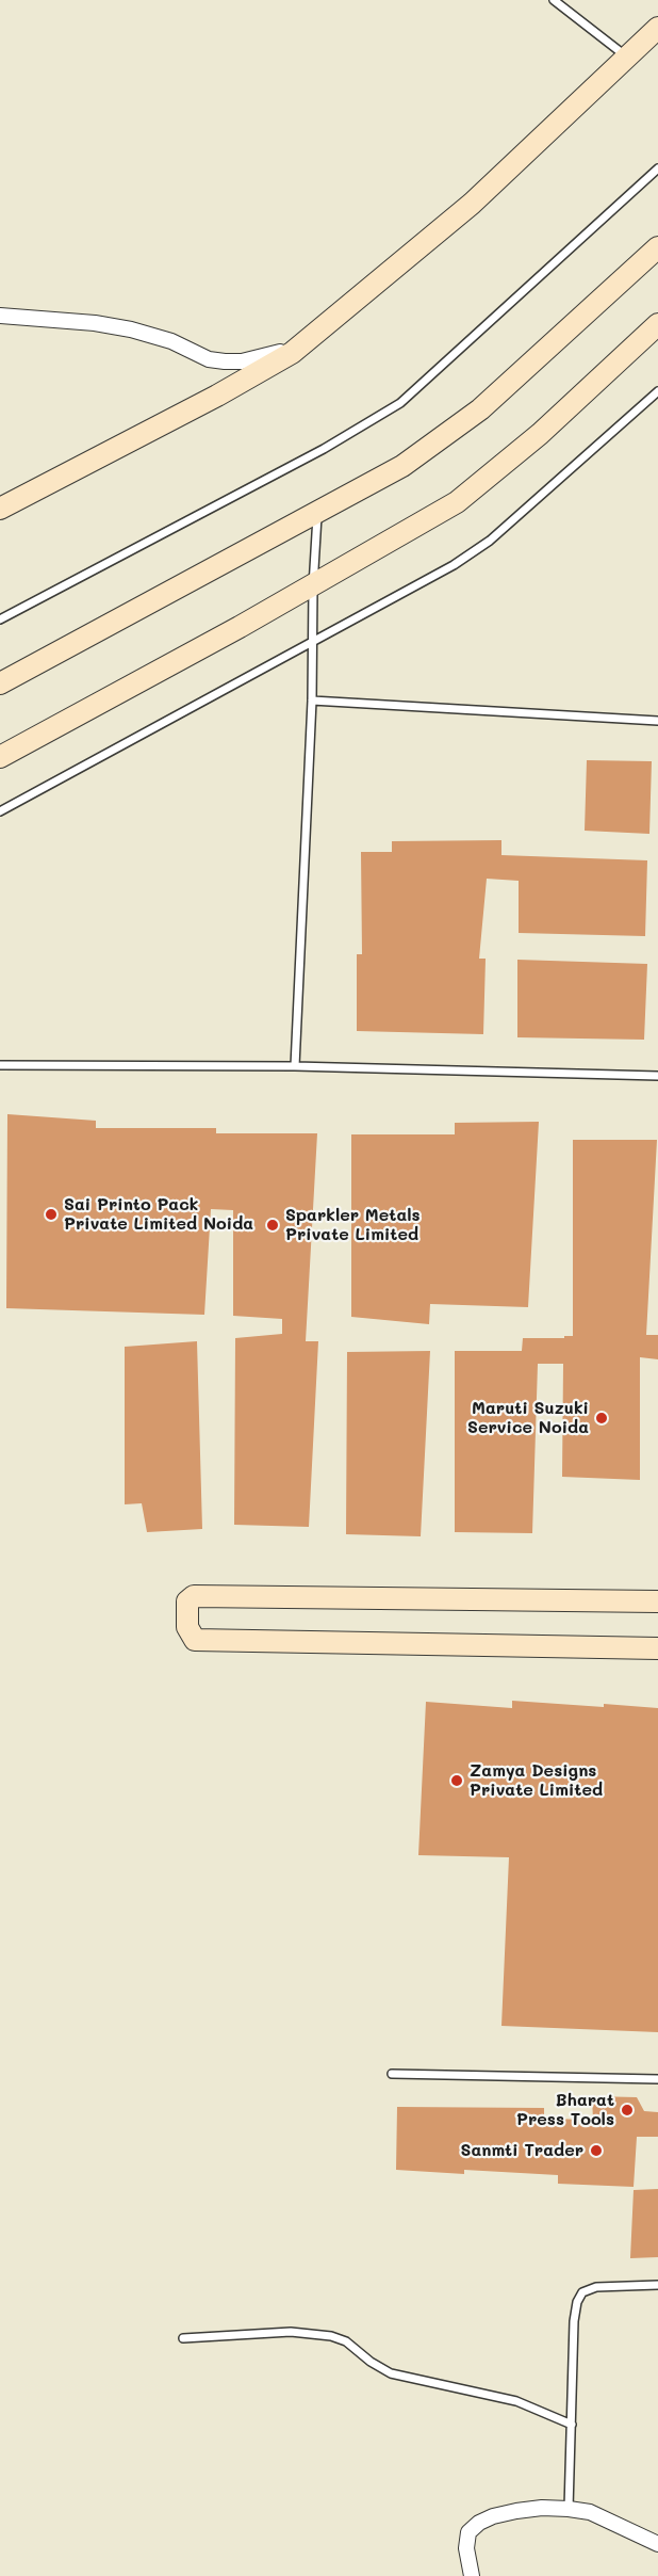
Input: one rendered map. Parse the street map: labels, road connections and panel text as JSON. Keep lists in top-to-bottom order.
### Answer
{
  "places": [
    "Sai Printo Pack Private Limited Noida",
    "Sparkler Metals Private Limited",
    "Maruti Suzuki Service Noida",
    "Zamya Designs Private Limited",
    "Bharat Press Tools",
    "Sanmti Trader"
  ]
}
